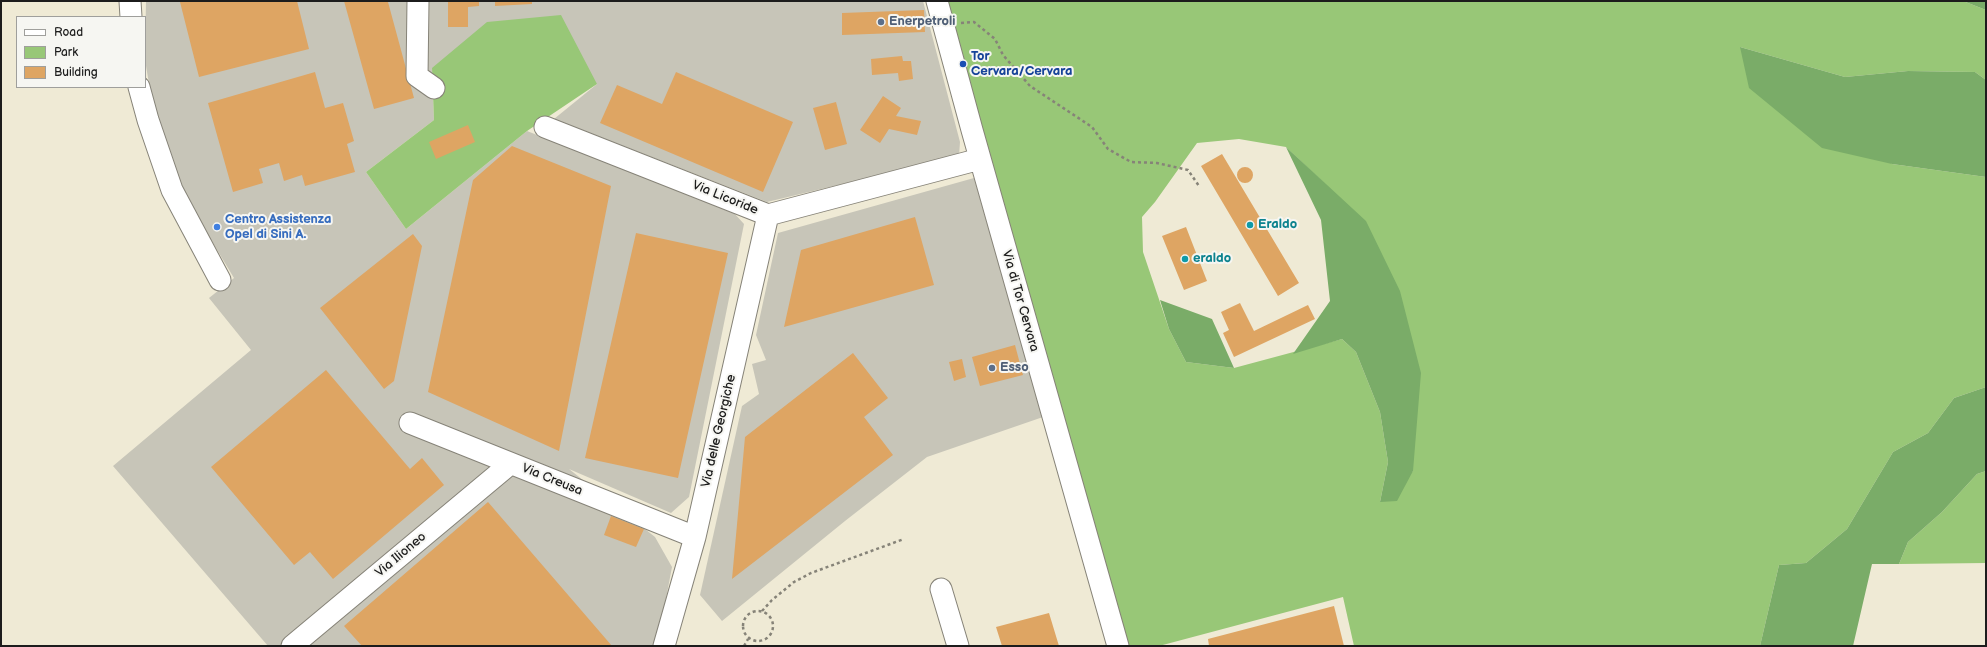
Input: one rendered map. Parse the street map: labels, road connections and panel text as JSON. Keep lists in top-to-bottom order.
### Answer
{
  "streets": {
    "street": [
      "Via Licoride",
      "Via di Tor Cervara",
      "Via delle Georgiche",
      "Via Creusa",
      "Via Ilioneo"
    ]
  },
  "crossings": [
    ["Via Licoride", "Via di Tor Cervara"],
    ["Via Licoride", "Via delle Georgiche"],
    ["Via delle Georgiche", "Via Creusa"],
    ["Via Creusa", "Via Ilioneo"]
  ],
  "places": [
    "Enerpetroli",
    "Tor Cervara/Cervara",
    "Eraldo",
    "Centro Assistenza Opel di Sini A.",
    "eraldo",
    "Esso"
  ],
  "legend": ["Road", "Park", "Building"]
}
